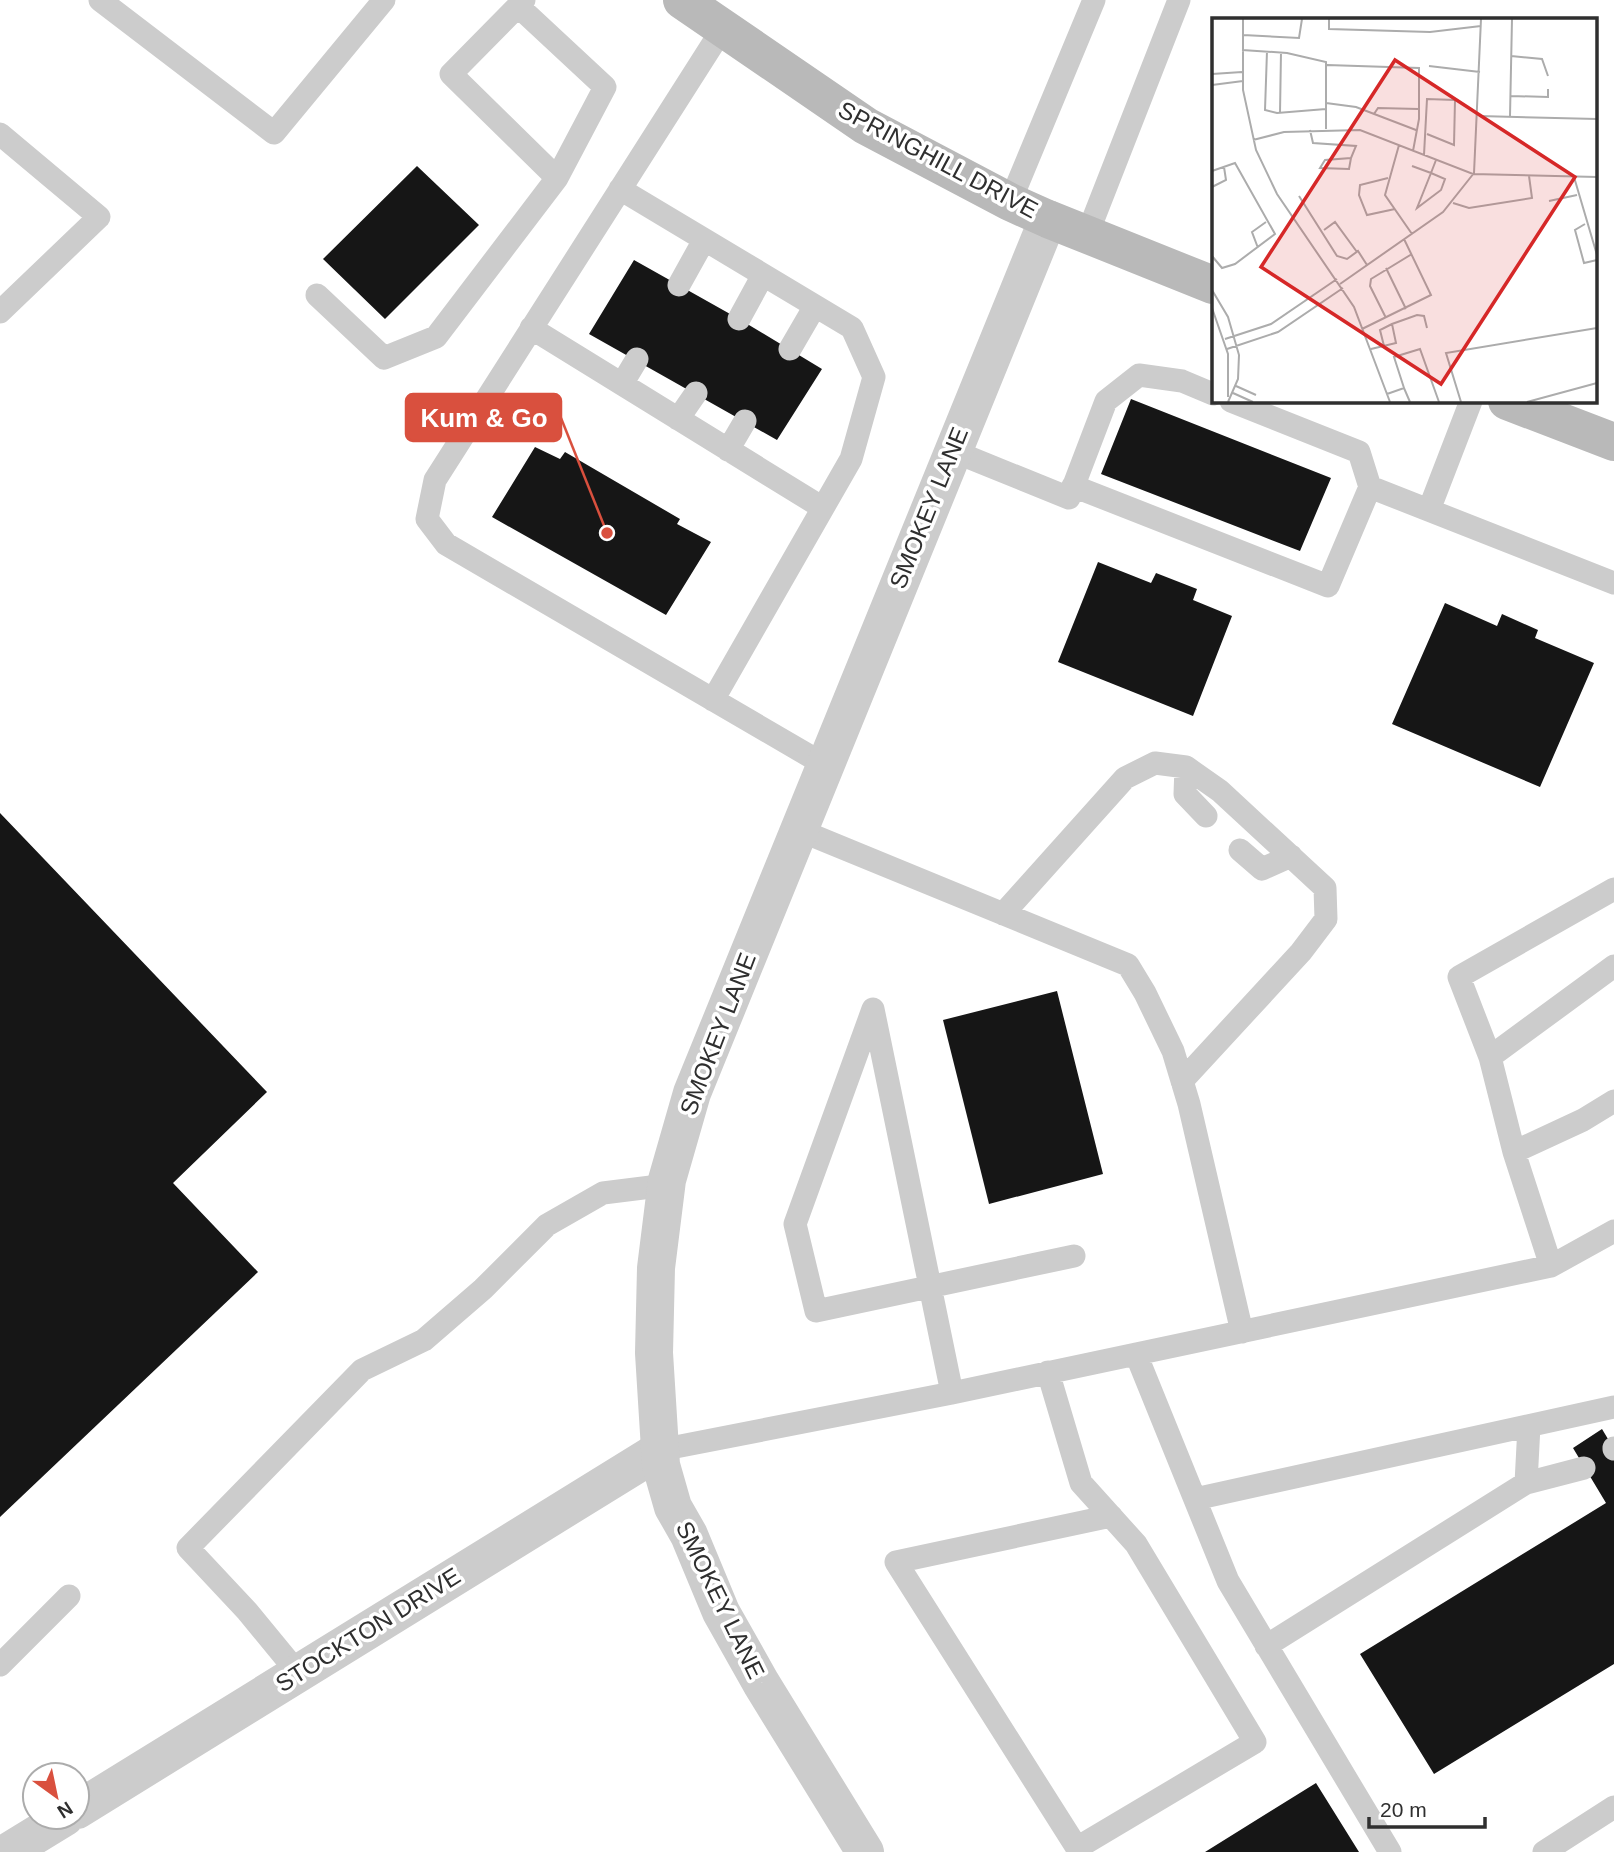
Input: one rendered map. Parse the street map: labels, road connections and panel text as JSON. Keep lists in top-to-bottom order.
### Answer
{
  "streets": {
    "main road": ["SPRINGHILL DRIVE"],
    "street": ["SMOKEY LANE", "STOCKTON DRIVE"]
  },
  "crossings": [
    ["SPRINGHILL DRIVE", "SMOKEY LANE"],
    ["SMOKEY LANE", "STOCKTON DRIVE"]
  ],
  "places": ["Kum & Go"],
  "scale_bar": "20 m",
  "north": "bottom right"
}
